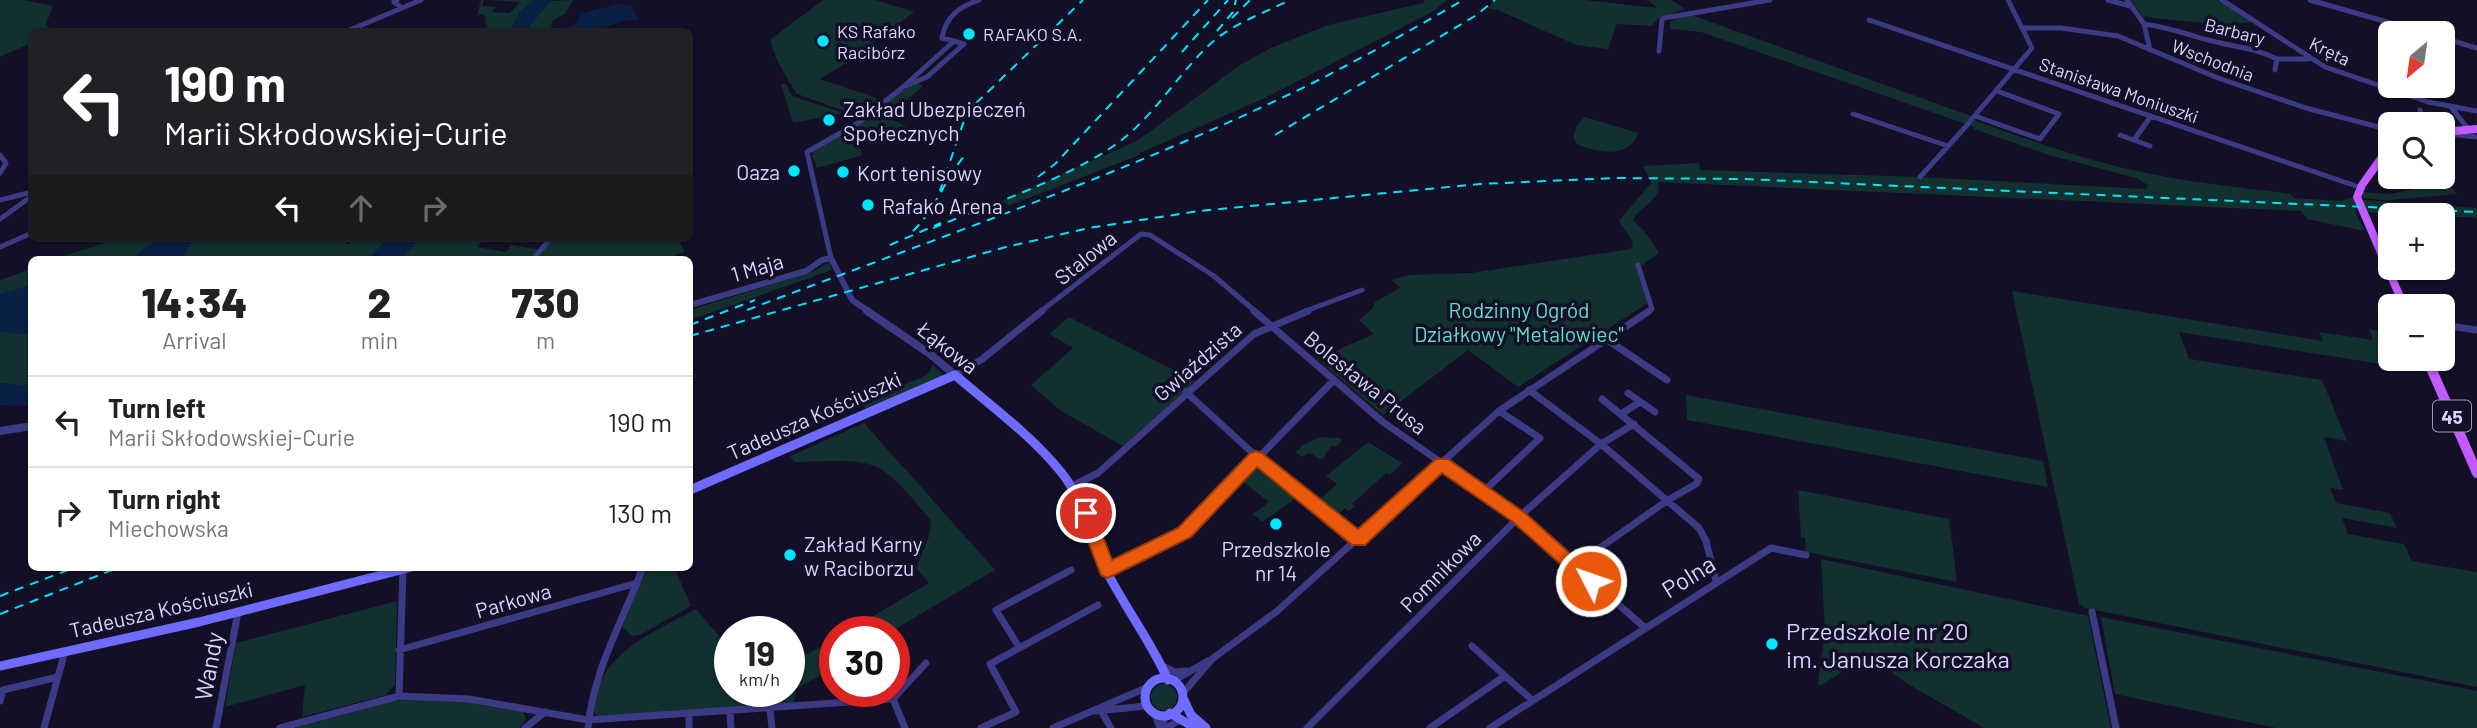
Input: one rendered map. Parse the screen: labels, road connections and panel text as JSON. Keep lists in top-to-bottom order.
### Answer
{
  "streets": {
    "main road": ["Łąkowa", "Tadeusza Kościuszki", "45"],
    "street": [
      "Barbary",
      "Kręta",
      "Wschodnia",
      "Stanisława Moniuszki",
      "Stalowa",
      "1 Maja",
      "Gwiaździsta",
      "Bolesława Prusa",
      "Pomnikowa",
      "Polna",
      "Parkowa",
      "Wandy"
    ]
  },
  "crossings": [
    ["Barbary", "Kręta"],
    ["Stalowa", "Łąkowa"],
    ["Stalowa", "Gwiaździsta"],
    ["Stalowa", "Bolesława Prusa"],
    ["Stalowa", "Tadeusza Kościuszki"],
    ["1 Maja", "Łąkowa"],
    ["Łąkowa", "Gwiaździsta"],
    ["Łąkowa", "Tadeusza Kościuszki"],
    ["Gwiaździsta", "Bolesława Prusa"],
    ["Bolesława Prusa", "Pomnikowa"],
    ["Bolesława Prusa", "Polna"],
    ["Tadeusza Kościuszki", "Wandy"]
  ],
  "parks": ["Rodzinny Ogród Działkowy \"Metalowiec\""],
  "places": [
    "RAFAKO S.A.",
    "KS Rafako Racibórz",
    "Zakład Ubezpieczeń Społecznych",
    "Oaza",
    "Kort tenisowy",
    "Rafako Arena",
    "Przedszkole nr 14",
    "Zakład Karny w Raciborzu",
    "Przedszkole nr 20 im. Janusza Korczaka"
  ],
  "north": "bottom left",
  "page": {
    "map_buttons": ["+", "−"],
    "turn": ["190 m", "Marii Skłodowskiej-Curie"],
    "eta": [
      "14:34",
      "Arrival",
      "2",
      "min",
      "730",
      "m"
    ],
    "list": [
      {
        "name": "Turn left",
        "note": "Marii Skłodowskiej-Curie",
        "value": "190 m"
      },
      {
        "name": "Turn right",
        "note": "Miechowska",
        "value": "130 m"
      }
    ],
    "speed": "19 km/h",
    "limit": "30"
  }
}
